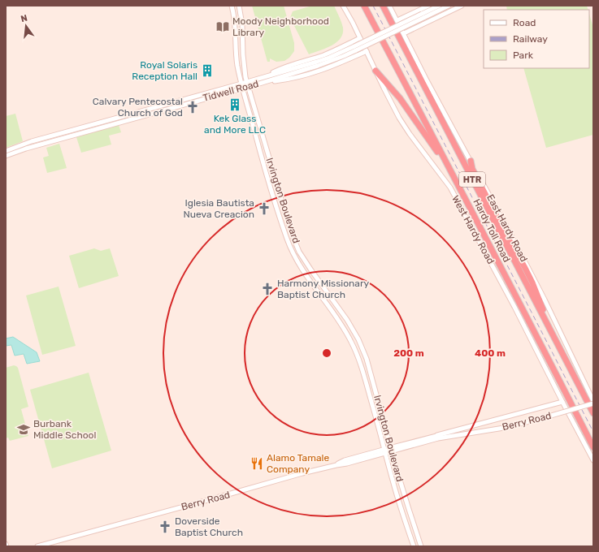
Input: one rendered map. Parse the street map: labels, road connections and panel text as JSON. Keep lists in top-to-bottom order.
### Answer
{
  "streets": {
    "highway": ["HTR", "Hardy Toll Road"],
    "main road": [
      "Tidwell Road",
      "Irvington Boulevard",
      "East Hardy Road",
      "West Hardy Road",
      "Berry Road"
    ]
  },
  "crossings": [
    ["Tidwell Road", "Irvington Boulevard"],
    ["Irvington Boulevard", "Berry Road"],
    ["East Hardy Road", "Berry Road"]
  ],
  "places": {
    "library": ["Moody Neighborhood Library"],
    "building": ["Royal Solaris Reception Hall", "Kek Glass and More LLC"],
    "church": [
      "Calvary Pentecostal Church of God",
      "Iglesia Bautista Nueva Creacion",
      "Harmony Missionary Baptist Church",
      "Doverside Baptist Church"
    ],
    "school or university": ["Burbank Middle School"],
    "restaurant": ["Alamo Tamale Company"]
  },
  "legend": ["Road", "Railway", "Park"],
  "north": "top",
  "rings": ["200 m", "400 m"]
}
